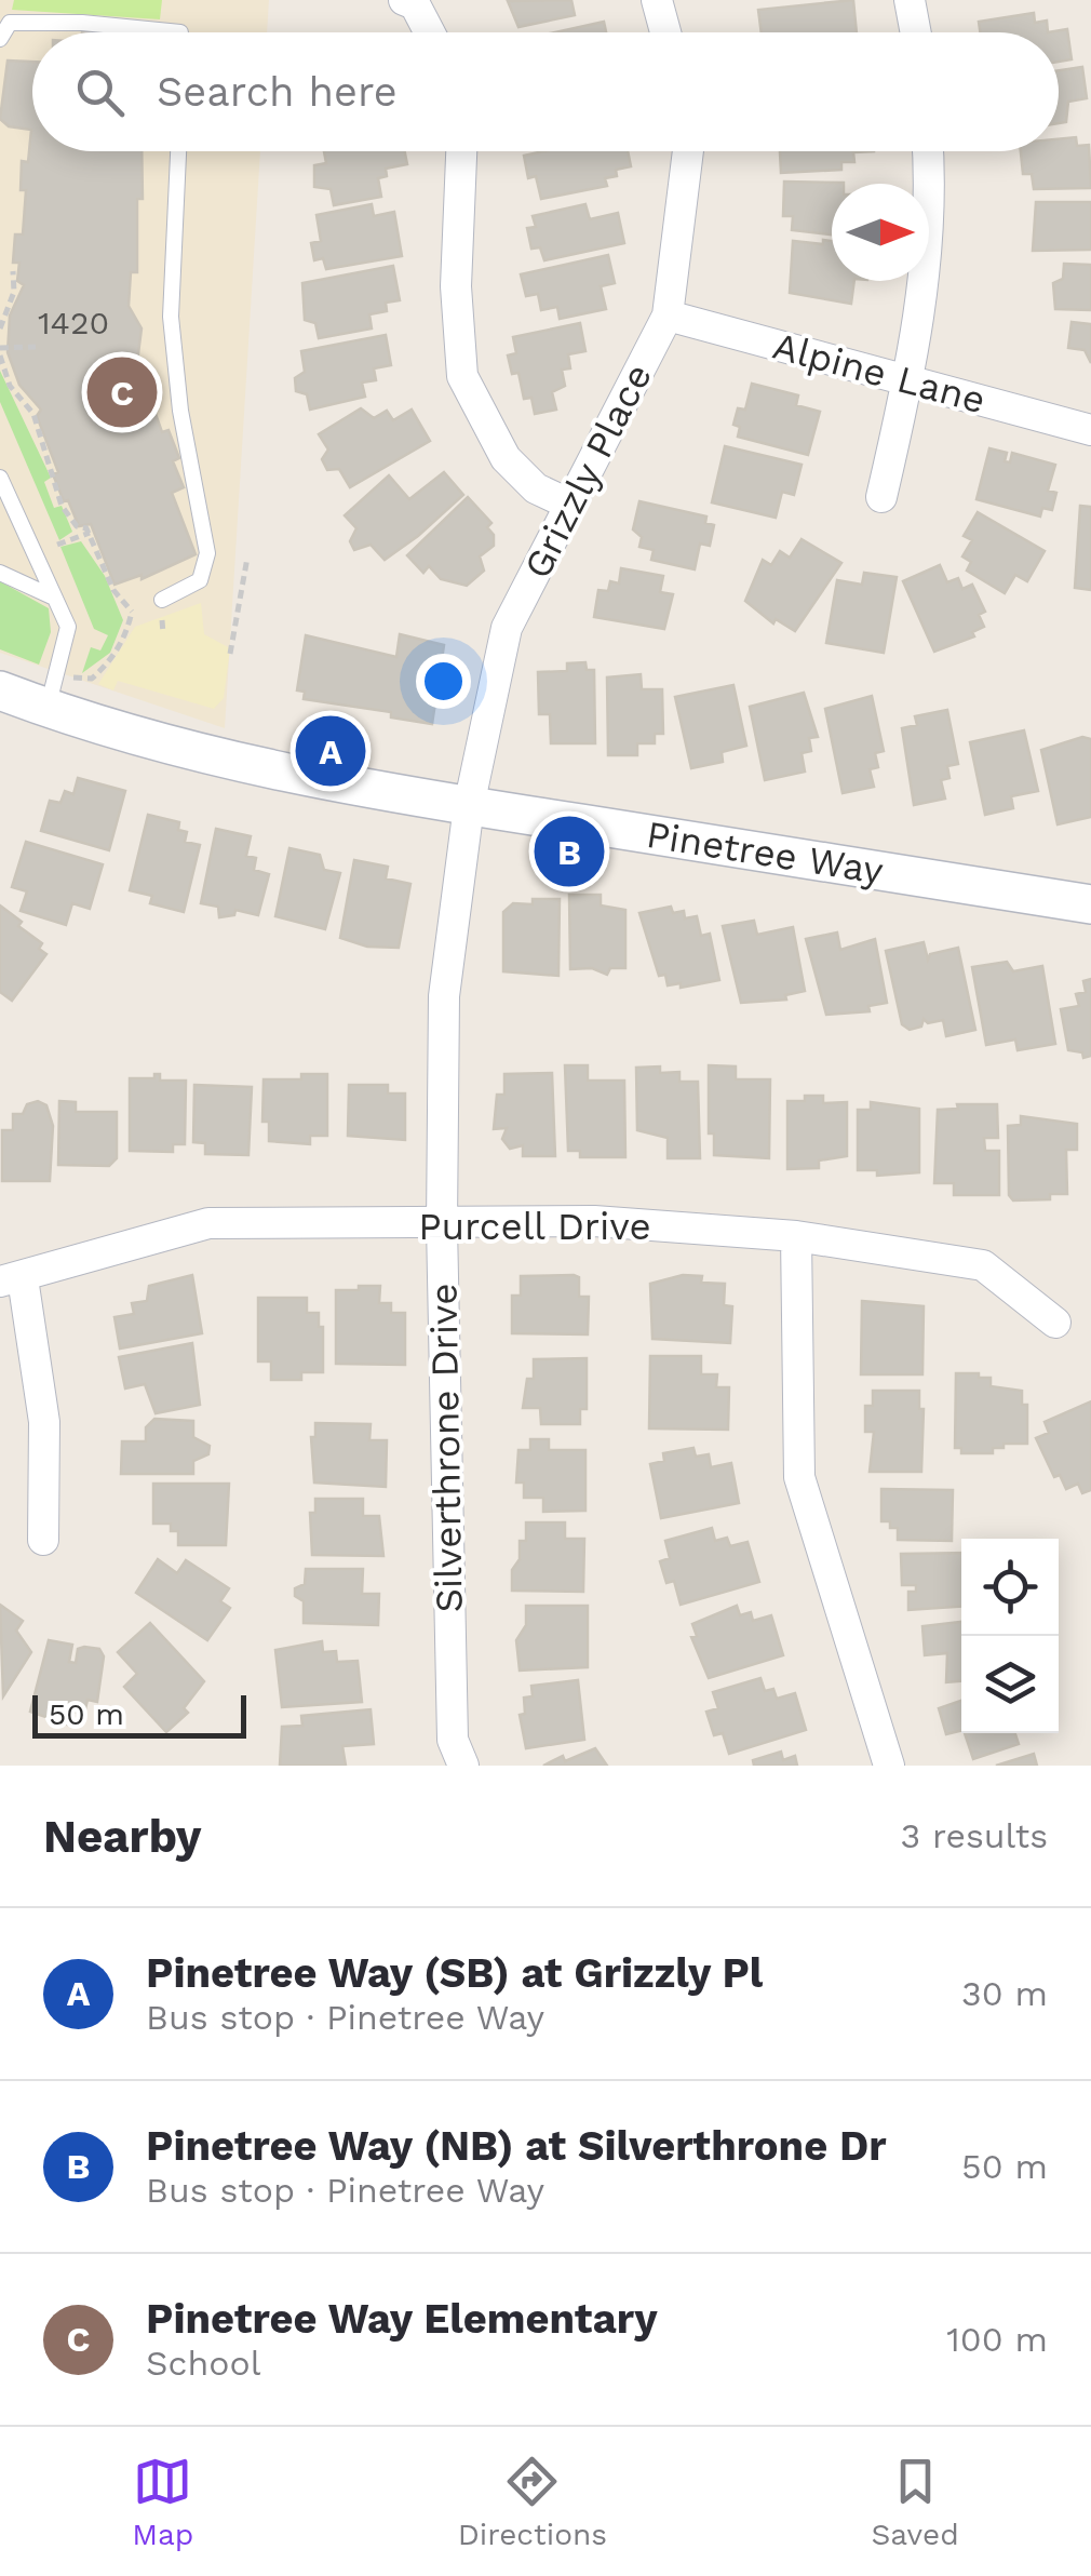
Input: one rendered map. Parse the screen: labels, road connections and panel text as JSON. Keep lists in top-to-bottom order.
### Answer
{
  "streets": {
    "street": [
      "Alpine Lane",
      "Grizzly Place",
      "Pinetree Way",
      "Purcell Drive",
      "Silverthrone Drive"
    ]
  },
  "crossings": [
    ["Alpine Lane", "Grizzly Place"],
    ["Grizzly Place", "Pinetree Way"],
    ["Grizzly Place", "Silverthrone Drive"],
    ["Pinetree Way", "Silverthrone Drive"],
    ["Purcell Drive", "Silverthrone Drive"]
  ],
  "house_numbers": ["1420"],
  "scale_bar": "50 m",
  "north": "right",
  "page": {
    "search": "Search here",
    "pins": ["C", "A", "B"],
    "scale": "50 m",
    "heading": ["Nearby", "3 results"],
    "list": [
      {
        "mark": "A",
        "name": "Pinetree Way (SB) at Grizzly Pl",
        "note": "Bus stop · Pinetree Way",
        "value": "30 m"
      },
      {
        "mark": "B",
        "name": "Pinetree Way (NB) at Silverthrone Dr",
        "note": "Bus stop · Pinetree Way",
        "value": "50 m"
      },
      {
        "mark": "C",
        "name": "Pinetree Way Elementary",
        "note": "School",
        "value": "100 m"
      }
    ],
    "nav": ["Map", "Directions", "Saved"]
  }
}
